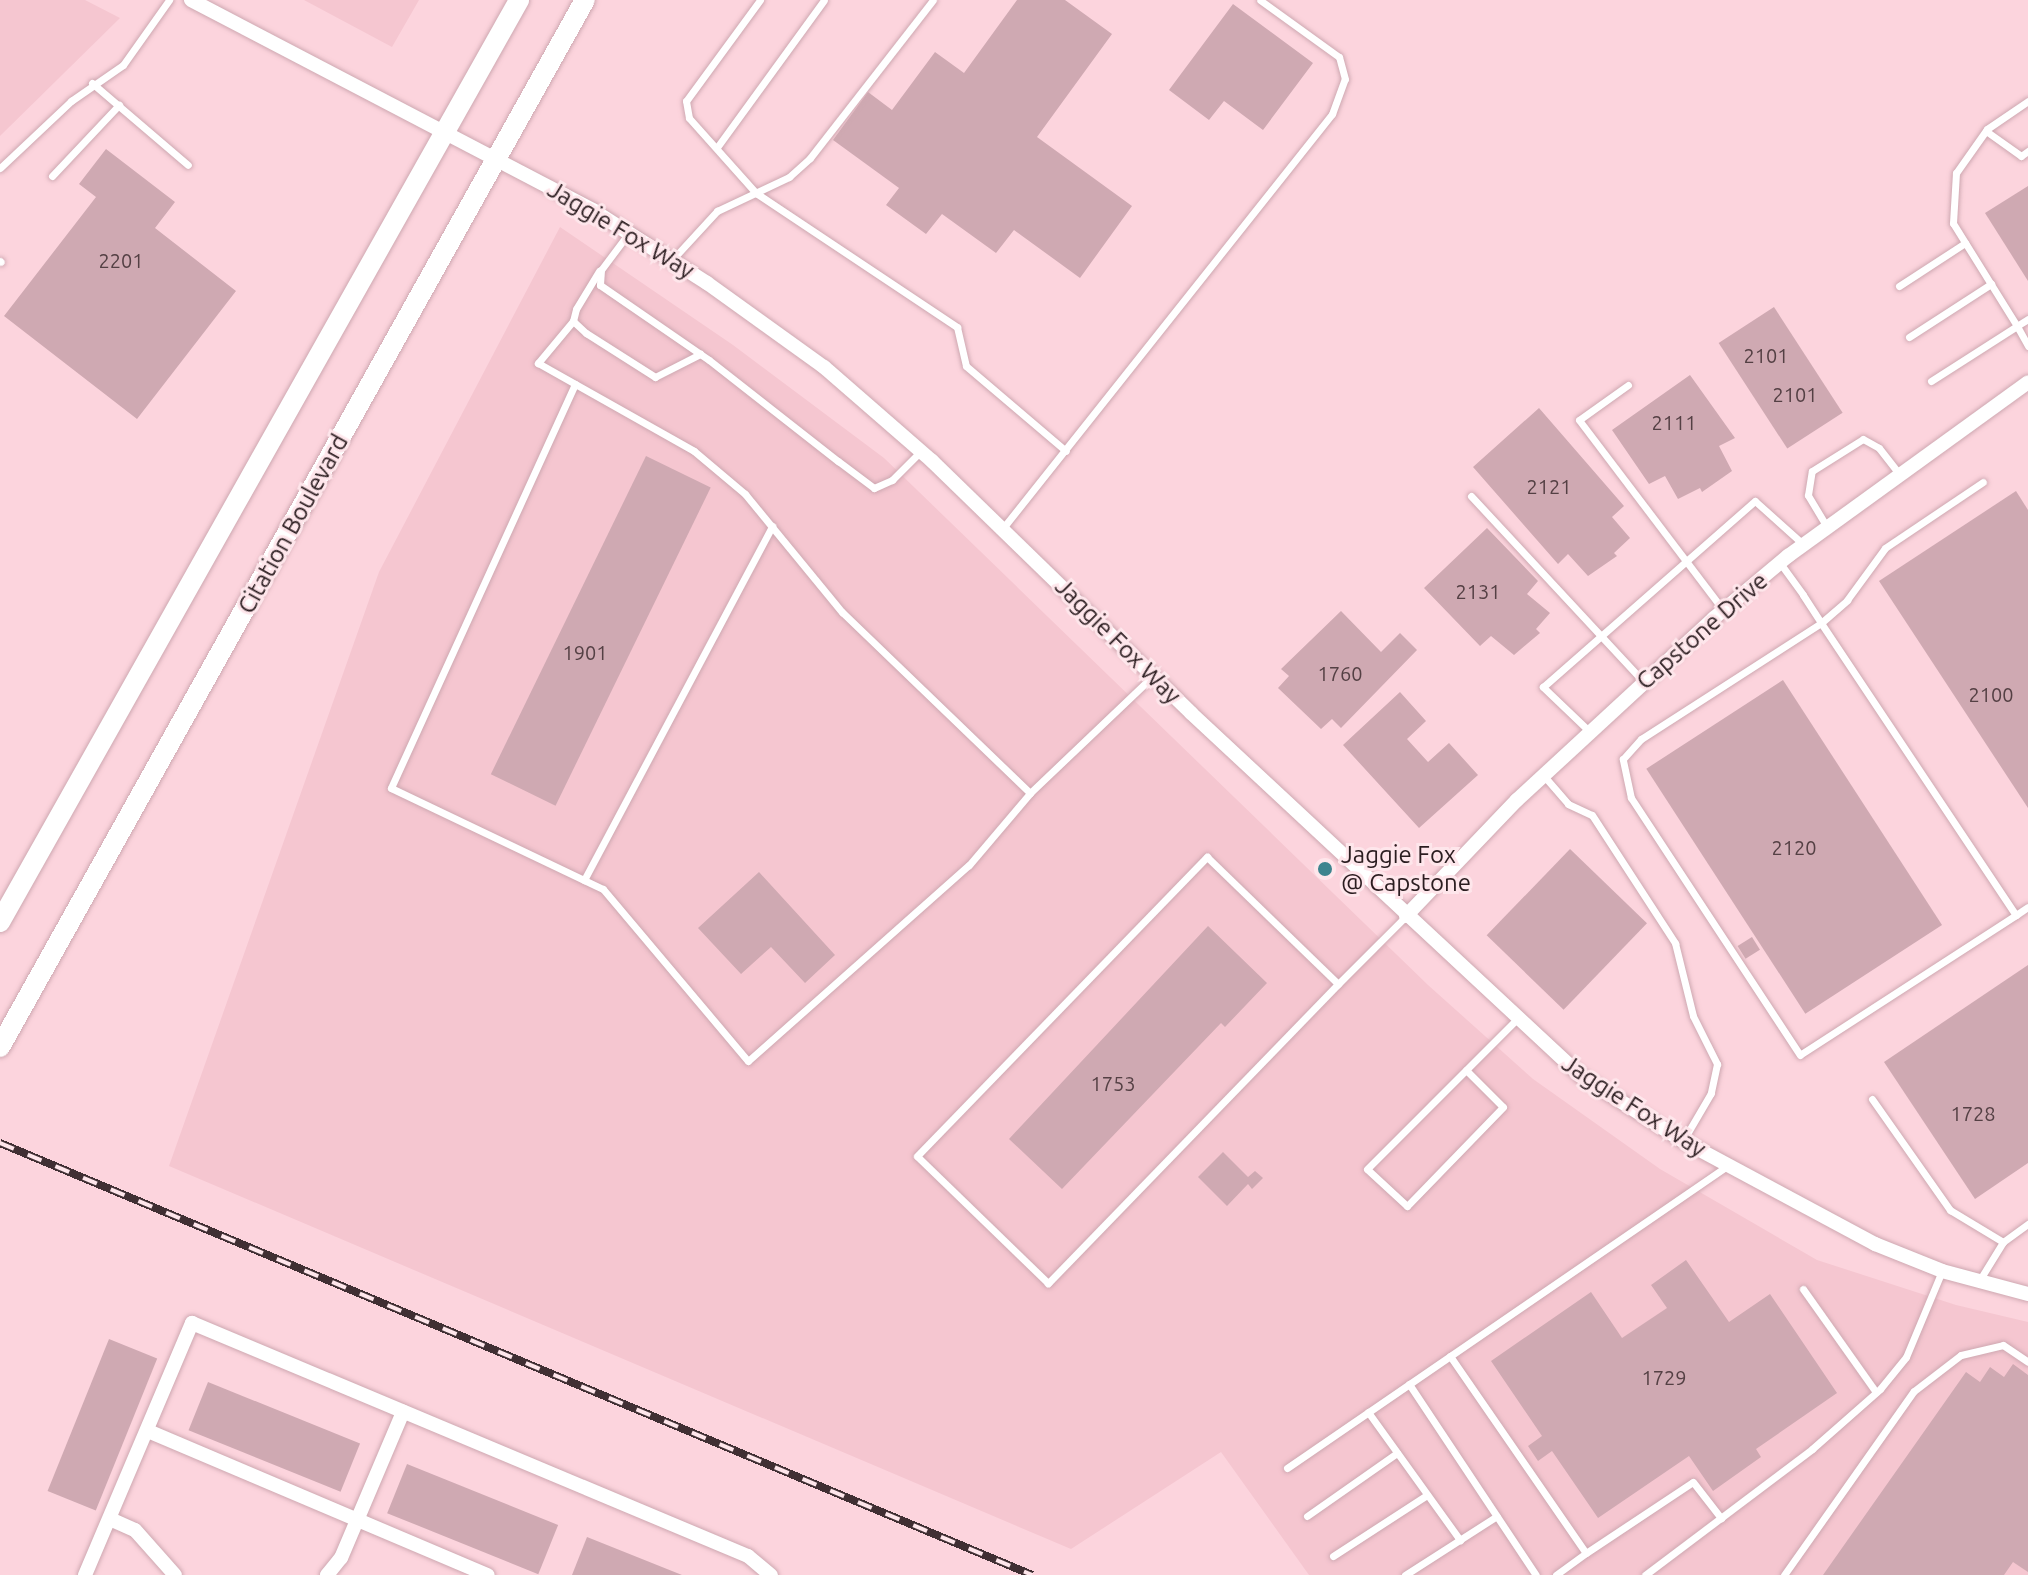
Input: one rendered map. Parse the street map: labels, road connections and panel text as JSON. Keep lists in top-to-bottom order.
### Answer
{
  "streets": {
    "main road": ["Citation Boulevard"],
    "street": ["Jaggie Fox Way", "Capstone Drive"]
  },
  "crossings": [
    ["Jaggie Fox Way", "Citation Boulevard"],
    ["Jaggie Fox Way", "Capstone Drive"]
  ],
  "places": ["Jaggie Fox @ Capstone"],
  "house_numbers": [
    "2201",
    "2101",
    "2101",
    "2111",
    "2121",
    "2131",
    "1901",
    "1760",
    "2100",
    "2120",
    "1753",
    "1728",
    "1729"
  ]
}
